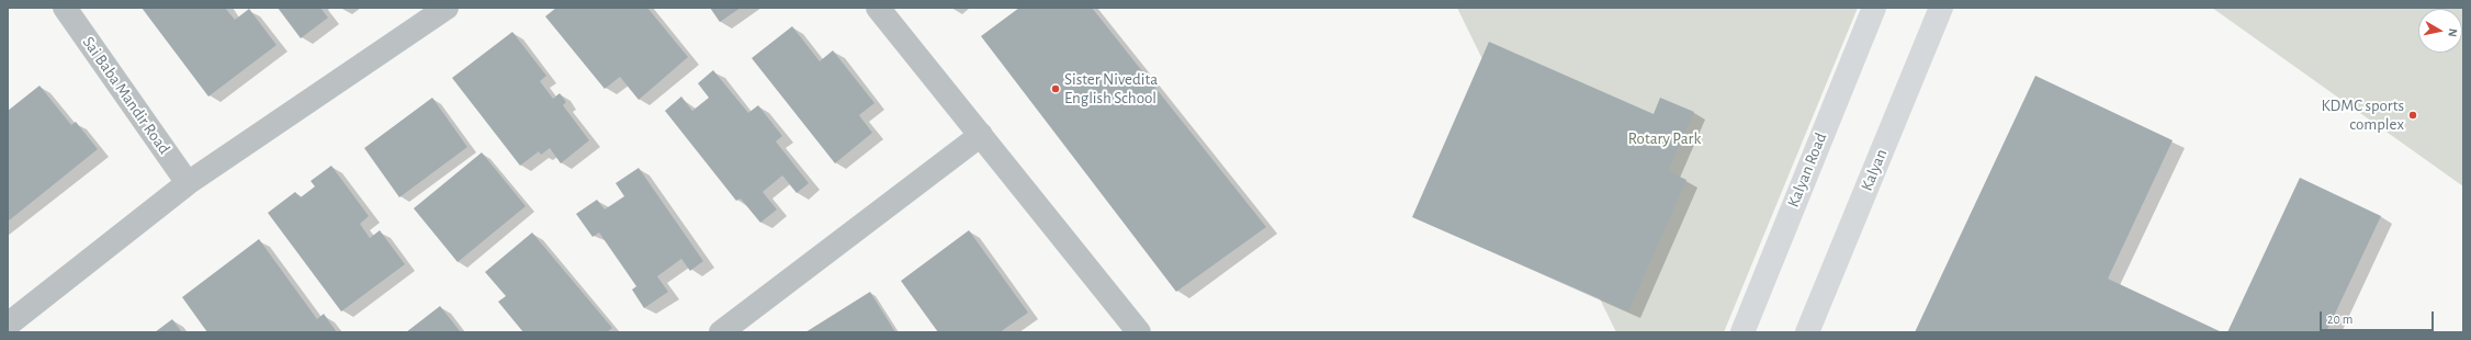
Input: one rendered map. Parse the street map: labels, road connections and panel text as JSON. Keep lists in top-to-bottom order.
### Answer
{
  "streets": {
    "main road": ["Kalyan Road", "Kalyan"],
    "street": ["Sai Baba Mandir Road"]
  },
  "parks": ["Rotary Park"],
  "places": ["Sister Nivedita English School", "KDMC sports complex"],
  "scale_bar": "20 m",
  "north": "right"
}
